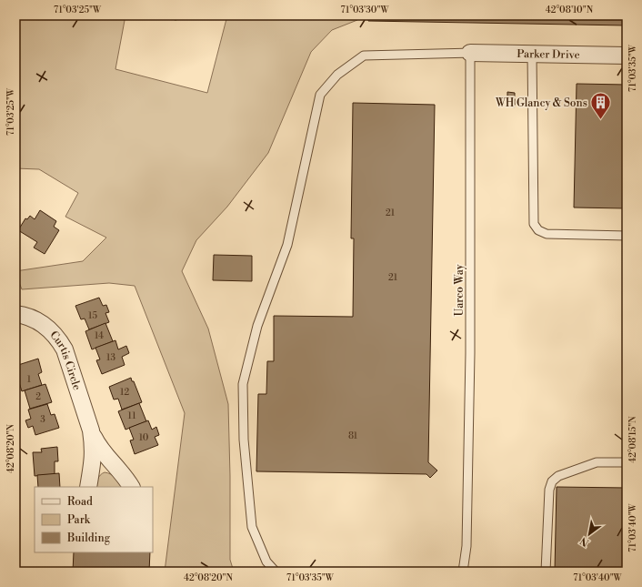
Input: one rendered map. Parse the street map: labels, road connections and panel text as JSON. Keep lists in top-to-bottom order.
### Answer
{
  "streets": {
    "street": ["Parker Drive", "Curtis Circle"],
    "lane": ["Uarco Way"]
  },
  "crossings": [
    ["Parker Drive", "Uarco Way"]
  ],
  "places": {
    "building": ["WH Glancy & Sons"]
  },
  "house_numbers": [
    "21",
    "21",
    "15",
    "14",
    "13",
    "1",
    "12",
    "2",
    "11",
    "3",
    "81",
    "10"
  ],
  "legend": ["Road", "Park", "Building"],
  "north": "bottom left",
  "coordinates": [
    "71°03'25\"W",
    "71°03'30\"W",
    "42°08'10\"N",
    "71°03'35\"W",
    "42°08'15\"N",
    "42°08'20\"N",
    "71°03'40\"W"
  ]
}
